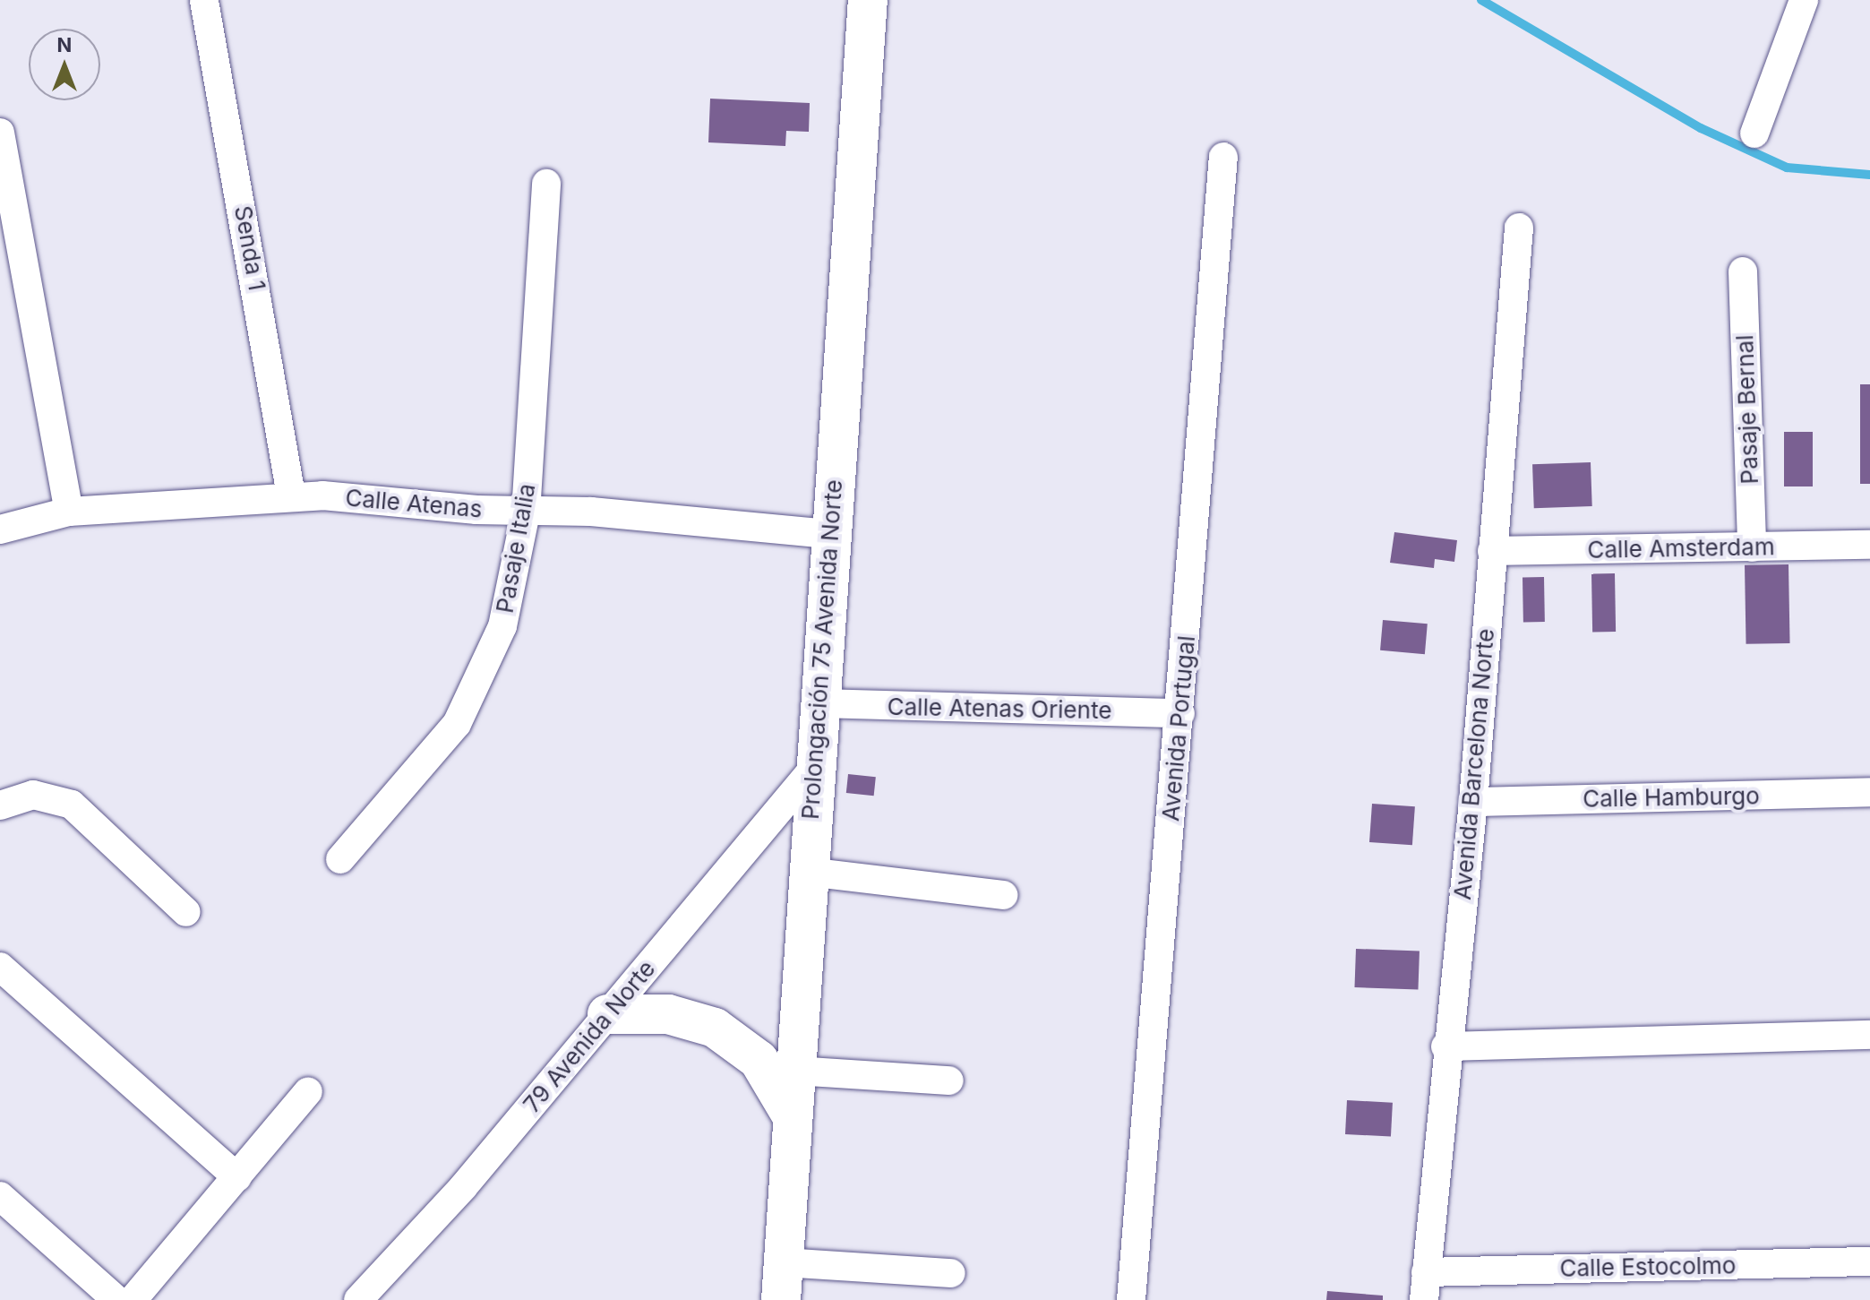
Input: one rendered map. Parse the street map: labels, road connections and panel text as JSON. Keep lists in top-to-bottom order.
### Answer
{
  "streets": {
    "main road": ["Prolongación 75 Avenida Norte"],
    "street": [
      "Senda 1",
      "Pasaje Bernal",
      "Calle Atenas",
      "Pasaje Italia",
      "Calle Amsterdam",
      "Calle Atenas Oriente",
      "Avenida Portugal",
      "Avenida Barcelona Norte",
      "Calle Hamburgo",
      "79 Avenida Norte",
      "Calle Estocolmo"
    ]
  },
  "crossings": [
    ["Senda 1", "Calle Atenas"],
    ["Pasaje Bernal", "Calle Amsterdam"],
    ["Calle Atenas", "Pasaje Italia"],
    ["Calle Atenas", "Prolongación 75 Avenida Norte"],
    ["Calle Amsterdam", "Avenida Barcelona Norte"],
    ["Prolongación 75 Avenida Norte", "Calle Atenas Oriente"],
    ["Prolongación 75 Avenida Norte", "79 Avenida Norte"],
    ["Calle Atenas Oriente", "Avenida Portugal"],
    ["Avenida Barcelona Norte", "Calle Hamburgo"],
    ["Avenida Barcelona Norte", "Calle Estocolmo"]
  ],
  "north": "top"
}
